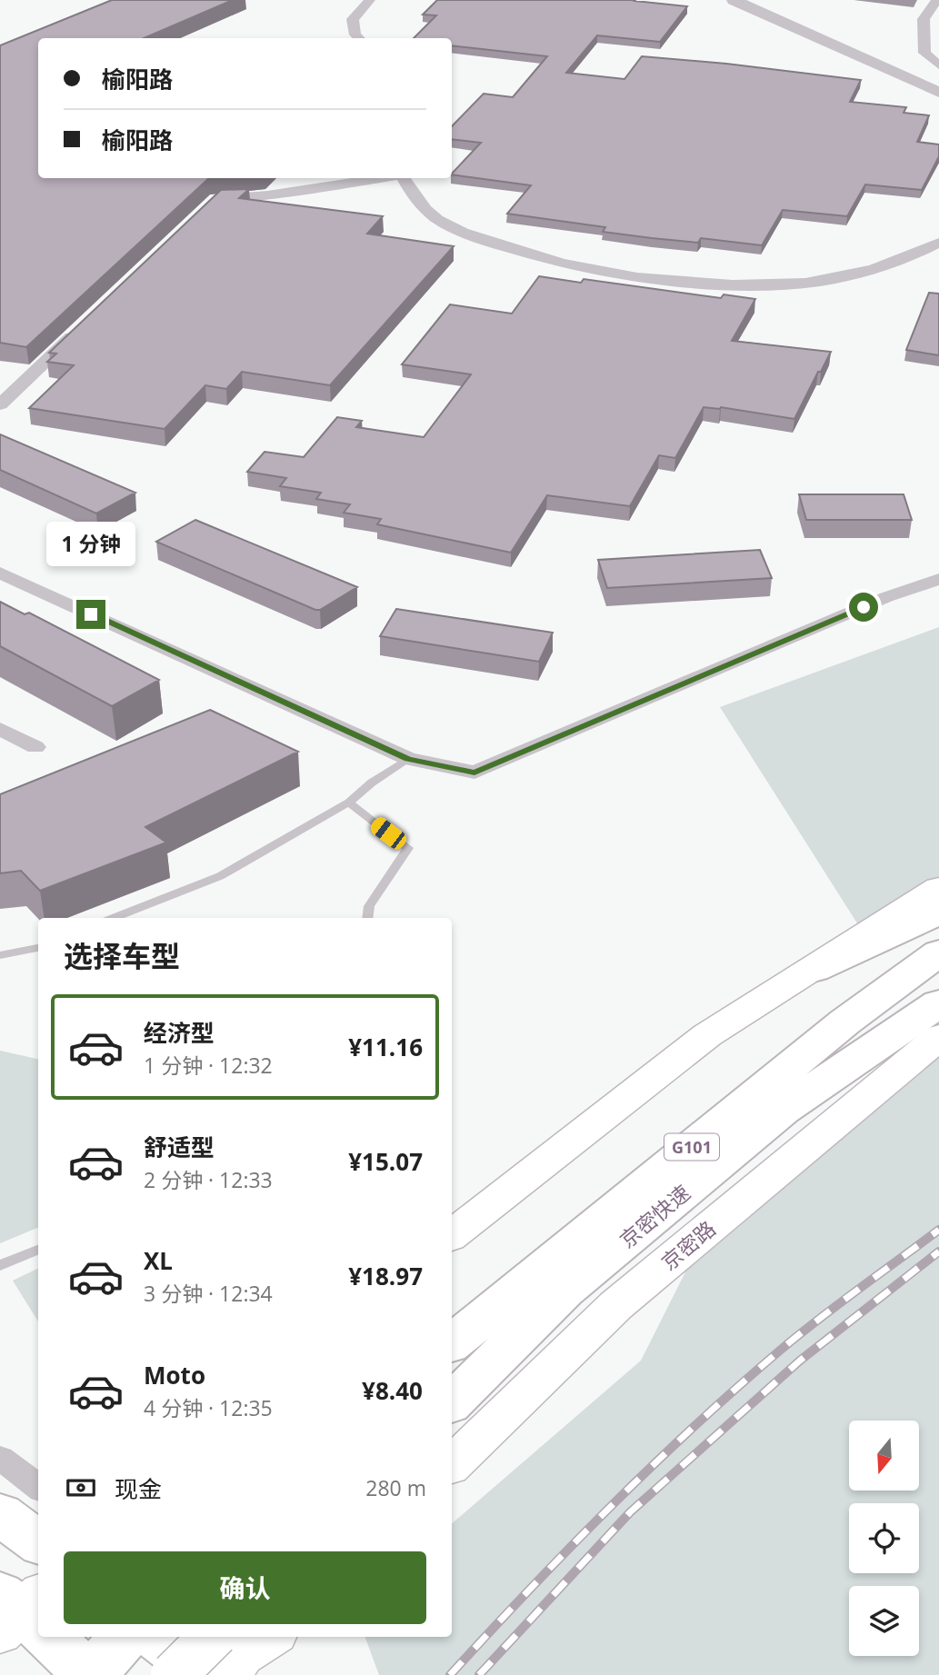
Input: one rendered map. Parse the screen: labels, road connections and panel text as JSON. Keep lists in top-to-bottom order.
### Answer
{
  "streets": {
    "main road": ["G101", "京密快速", "京密路"]
  },
  "north": "bottom",
  "page": {
    "banner": ["榆阳路", "榆阳路"],
    "bubble": "1 分钟",
    "heading": "选择车型",
    "list": [
      {
        "name": "经济型",
        "note": "1 分钟 · 12:32",
        "value": "¥11.16"
      },
      {
        "name": "舒适型",
        "note": "2 分钟 · 12:33",
        "value": "¥15.07"
      },
      {
        "name": "XL",
        "note": "3 分钟 · 12:34",
        "value": "¥18.97"
      },
      {
        "name": "Moto",
        "note": "4 分钟 · 12:35",
        "value": "¥8.40"
      }
    ],
    "pay": ["现金", "280 m"],
    "buttons": "确认"
  }
}
